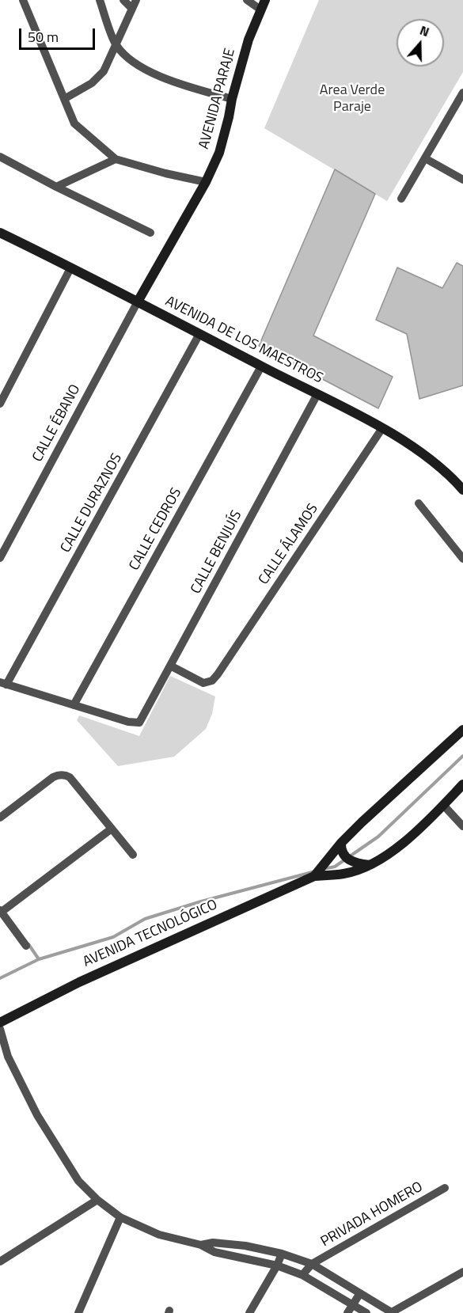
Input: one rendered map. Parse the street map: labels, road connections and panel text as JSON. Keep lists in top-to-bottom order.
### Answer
{
  "streets": {
    "street": [
      "AVENIDA PARAJE",
      "AVENIDA DE LOS MAESTROS",
      "CALLE ÉBANO",
      "CALLE DURAZNOS",
      "CALLE CEDROS",
      "CALLE ÁLAMOS",
      "CALLE BENJUÍS",
      "AVENIDA TECNOLÓGICO",
      "PRIVADA HOMERO"
    ]
  },
  "crossings": [
    ["AVENIDA PARAJE", "AVENIDA DE LOS MAESTROS"],
    ["AVENIDA PARAJE", "CALLE ÉBANO"],
    ["AVENIDA DE LOS MAESTROS", "CALLE ÉBANO"],
    ["AVENIDA DE LOS MAESTROS", "CALLE DURAZNOS"],
    ["AVENIDA DE LOS MAESTROS", "CALLE CEDROS"],
    ["AVENIDA DE LOS MAESTROS", "CALLE ÁLAMOS"],
    ["AVENIDA DE LOS MAESTROS", "CALLE BENJUÍS"],
    ["CALLE CEDROS", "CALLE BENJUÍS"],
    ["CALLE ÁLAMOS", "CALLE BENJUÍS"]
  ],
  "parks": ["Area Verde Paraje"],
  "scale_bar": "50 m",
  "north": "top"
}
